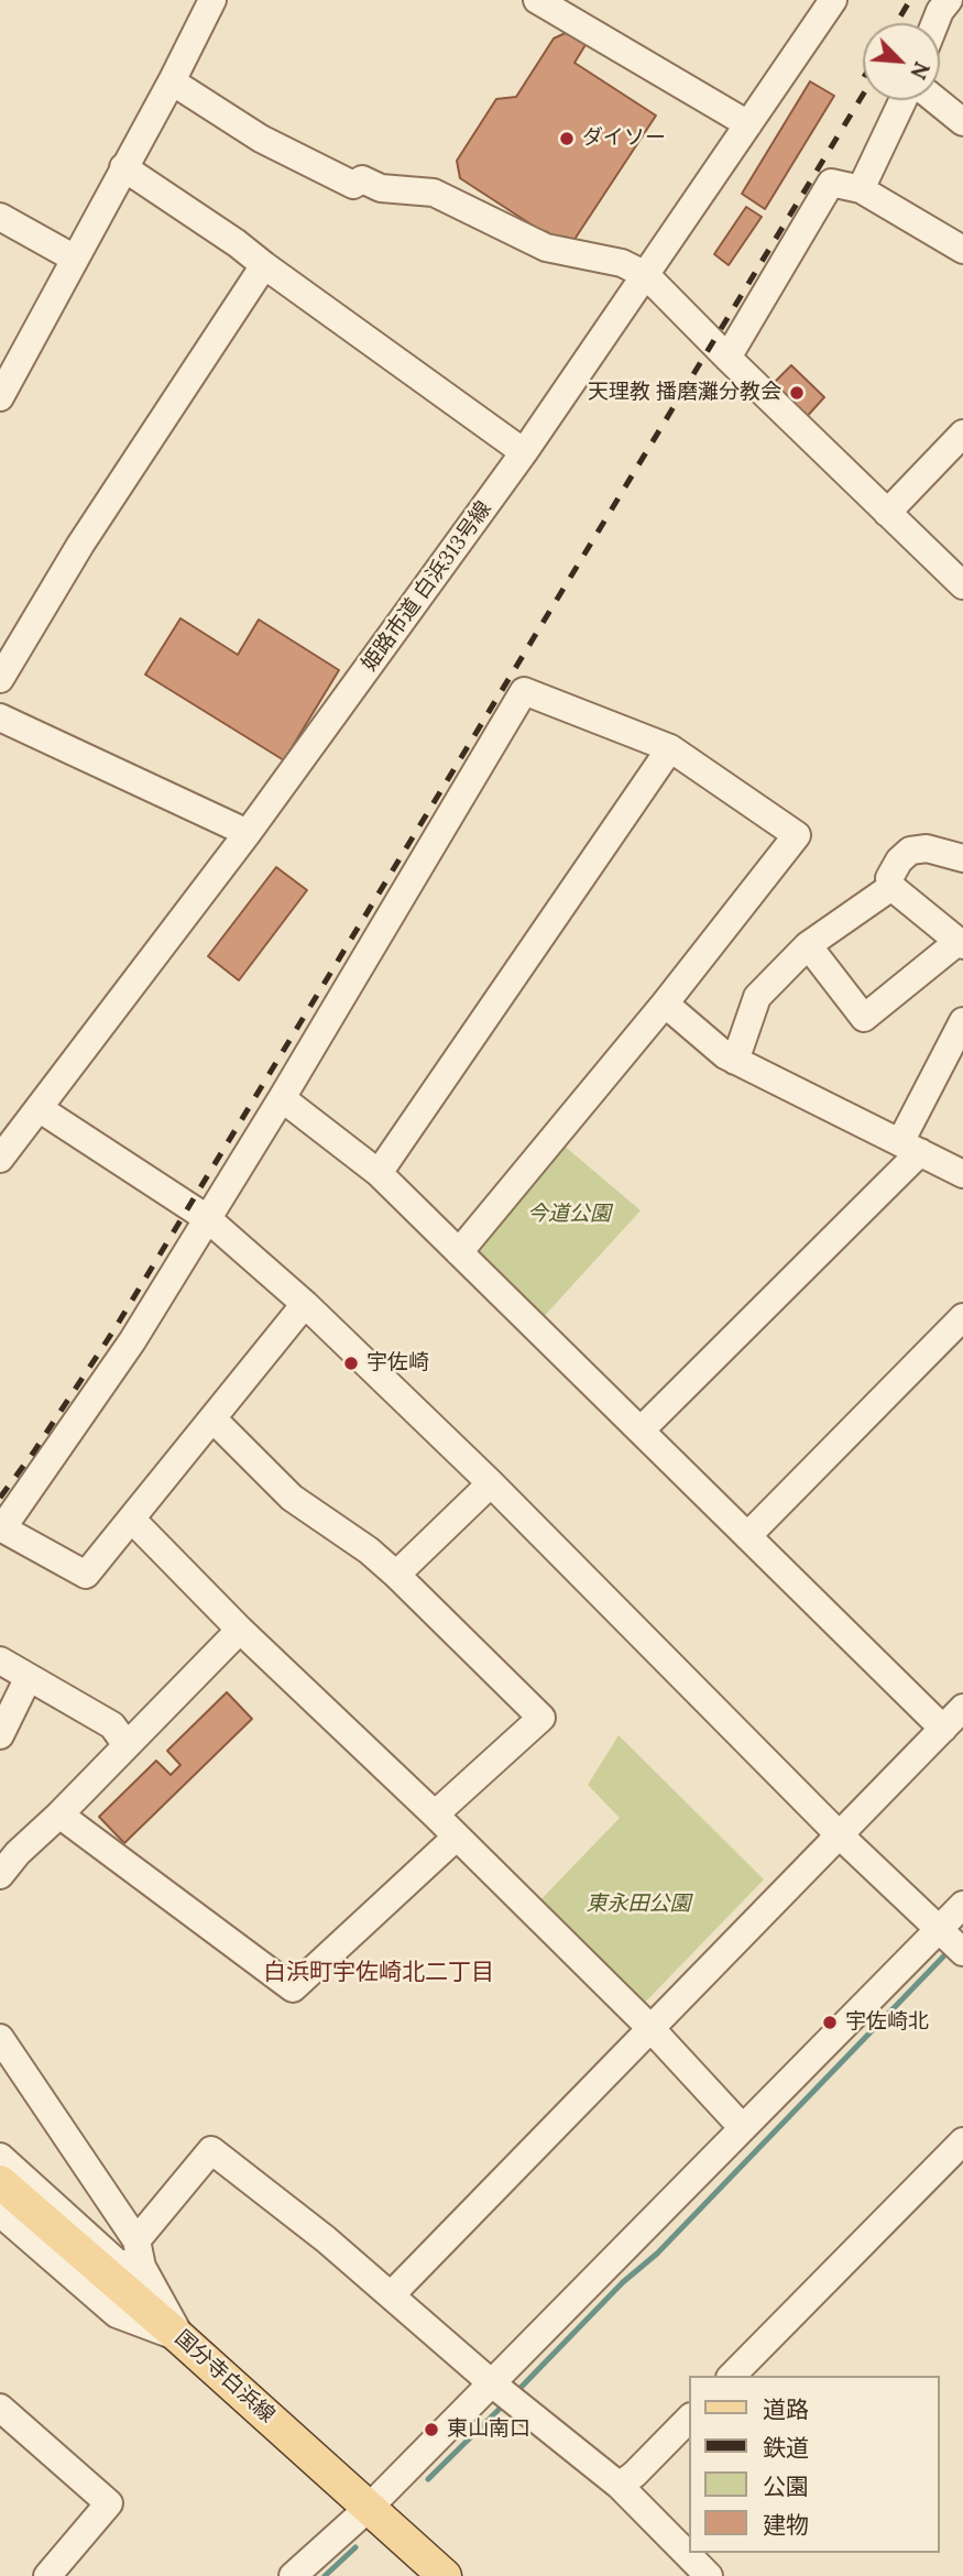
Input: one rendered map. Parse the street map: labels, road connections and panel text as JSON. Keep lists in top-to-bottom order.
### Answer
{
  "streets": {
    "main road": ["国分寺白浜線"],
    "street": ["姫路市道 白浜313号線"]
  },
  "districts": ["白浜町宇佐崎北二丁目"],
  "parks": ["今道公園", "東永田公園"],
  "places": [
    "ダイソー",
    "天理教 播磨灘分教会",
    "宇佐崎",
    "宇佐崎北",
    "東山南口"
  ],
  "legend": [
    "道路",
    "鉄道",
    "公園",
    "建物"
  ],
  "north": "bottom right"
}
